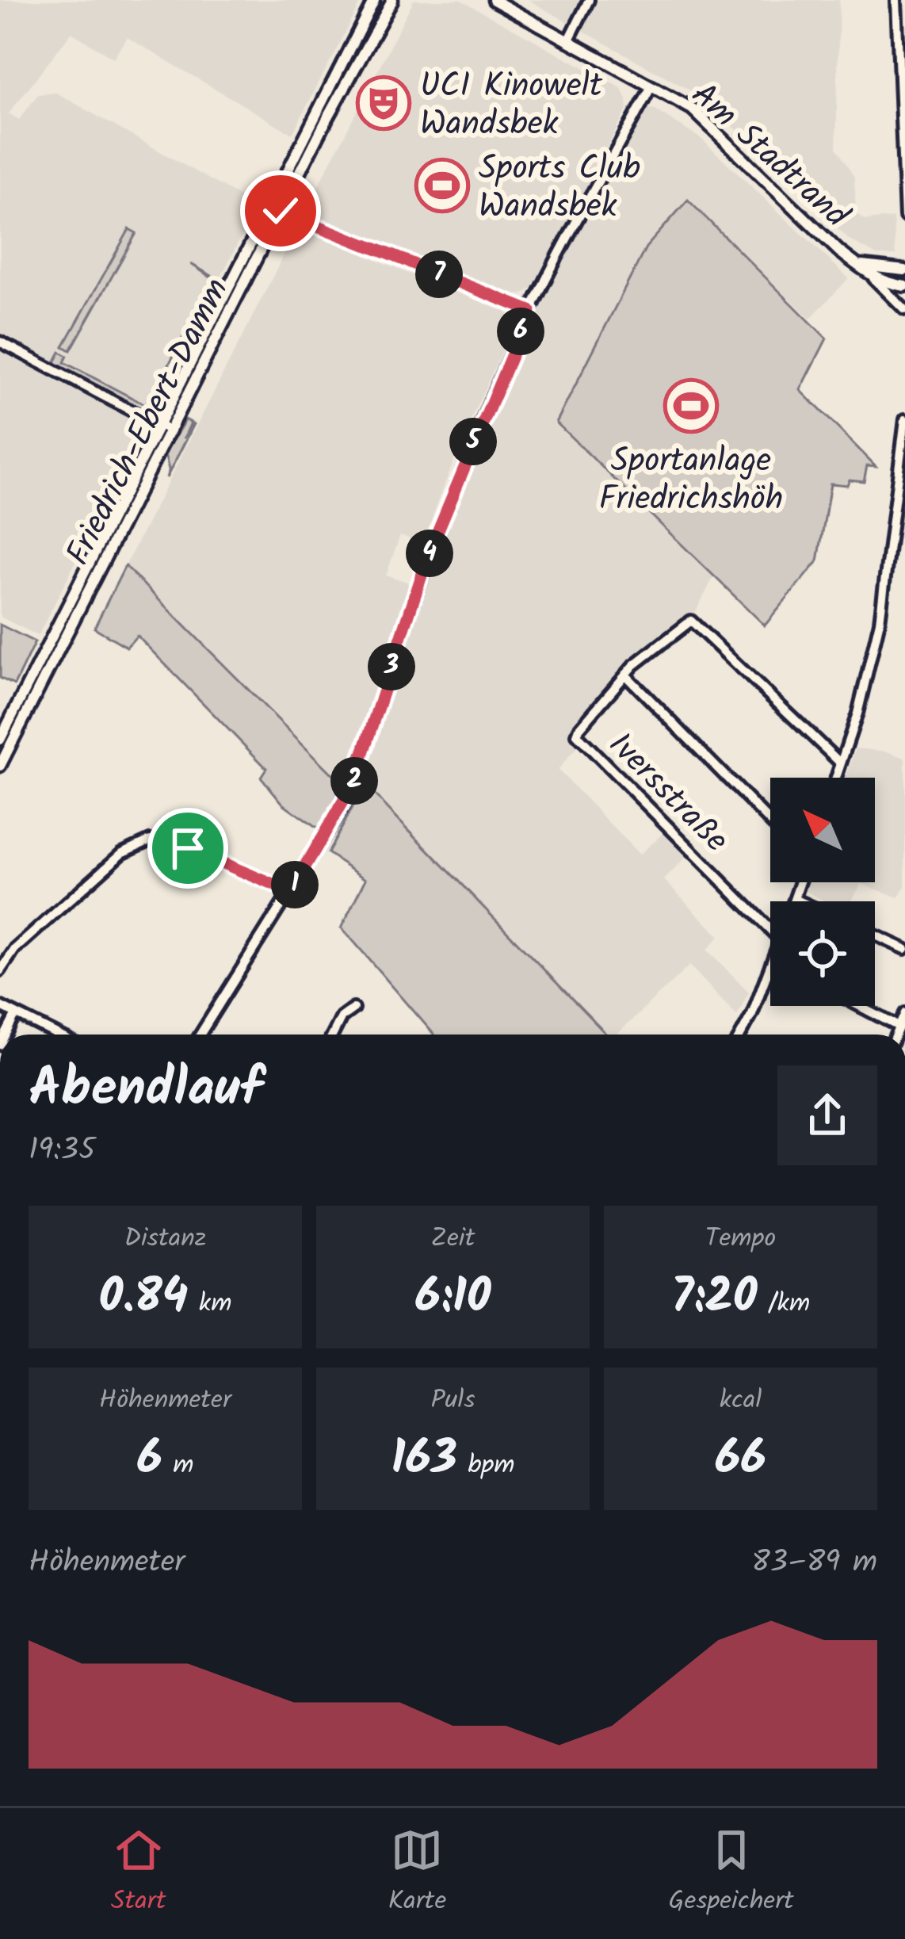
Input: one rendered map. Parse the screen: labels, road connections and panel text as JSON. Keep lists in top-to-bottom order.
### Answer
{
  "streets": {
    "main road": ["Am Stadtrand", "Friedrich-Ebert-Damm"],
    "street": ["Iversstraße"]
  },
  "places": {
    "theatre": ["UCI Kinowelt Wandsbek"],
    "sports": ["Sports Club Wandsbek", "Sportanlage Friedrichshöh"]
  },
  "north": "top left",
  "page": {
    "pins": [
      "7",
      "6",
      "5",
      "4",
      "3",
      "2",
      "1"
    ],
    "heading": ["Abendlauf", "19:35"],
    "stats": [
      ["Distanz", "0.84 km"],
      ["Zeit", "6:10"],
      ["Tempo", "7:20 /km"],
      ["Höhenmeter", "6 m"],
      ["Puls", "163 bpm"],
      ["kcal", "66"]
    ],
    "chart": ["Höhenmeter", "83–89 m"],
    "tabs": ["Start", "Karte", "Gespeichert"]
  }
}
